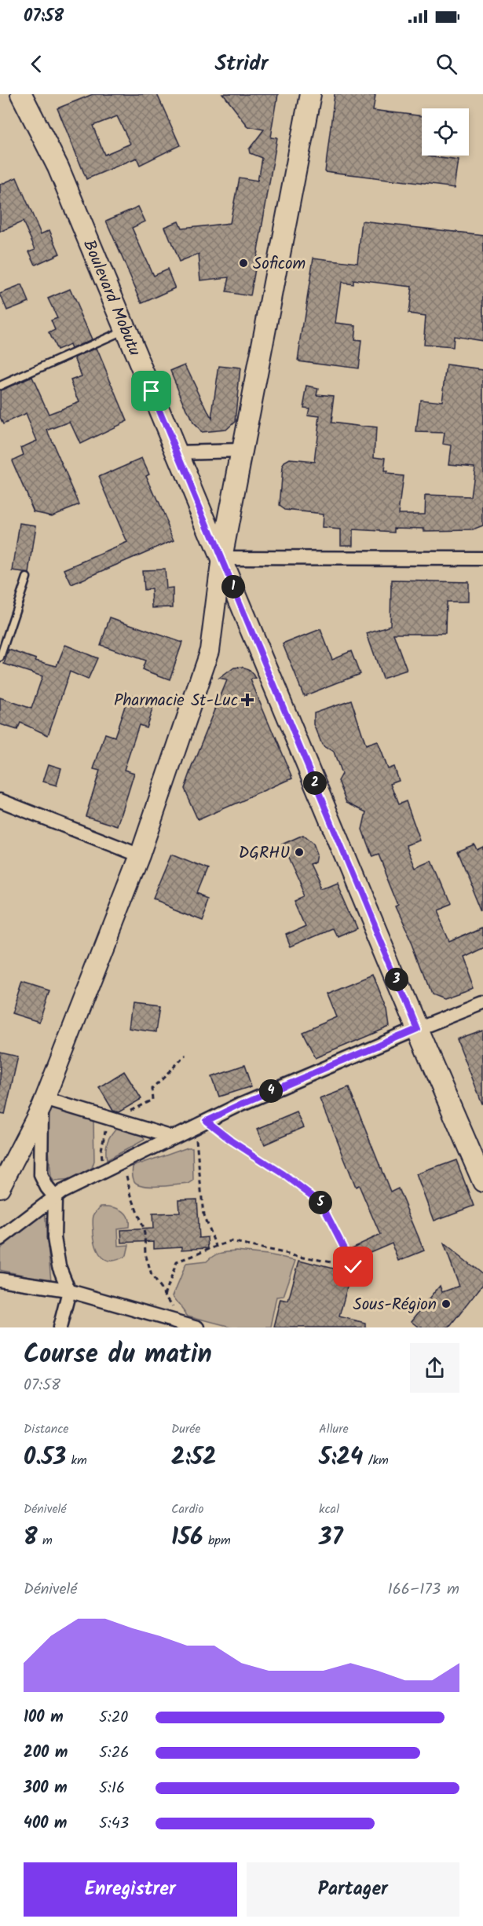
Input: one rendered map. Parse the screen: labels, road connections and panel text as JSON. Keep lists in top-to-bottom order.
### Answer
{
  "streets": {
    "main road": ["Boulevard Mobutu"]
  },
  "places": {
    "other": ["Soficom", "DGRHU", "Sous-Région"],
    "health": ["Pharmacie St-Luc"]
  },
  "page": {
    "status": "07:58",
    "header": "Stridr",
    "pins": [
      "1",
      "2",
      "3",
      "4",
      "5"
    ],
    "heading": ["Course du matin", "07:58"],
    "stats": [
      ["Distance", "0.53 km"],
      ["Durée", "2:52"],
      ["Allure", "5:24 /km"],
      ["Dénivelé", "8 m"],
      ["Cardio", "156 bpm"],
      ["kcal", "37"]
    ],
    "chart": ["Dénivelé", "166–173 m"],
    "list": [
      {
        "name": "100 m",
        "note": "5:20"
      },
      {
        "name": "200 m",
        "note": "5:26"
      },
      {
        "name": "300 m",
        "note": "5:16"
      },
      {
        "name": "400 m",
        "note": "5:43"
      }
    ],
    "buttons": ["Enregistrer", "Partager"]
  }
}
